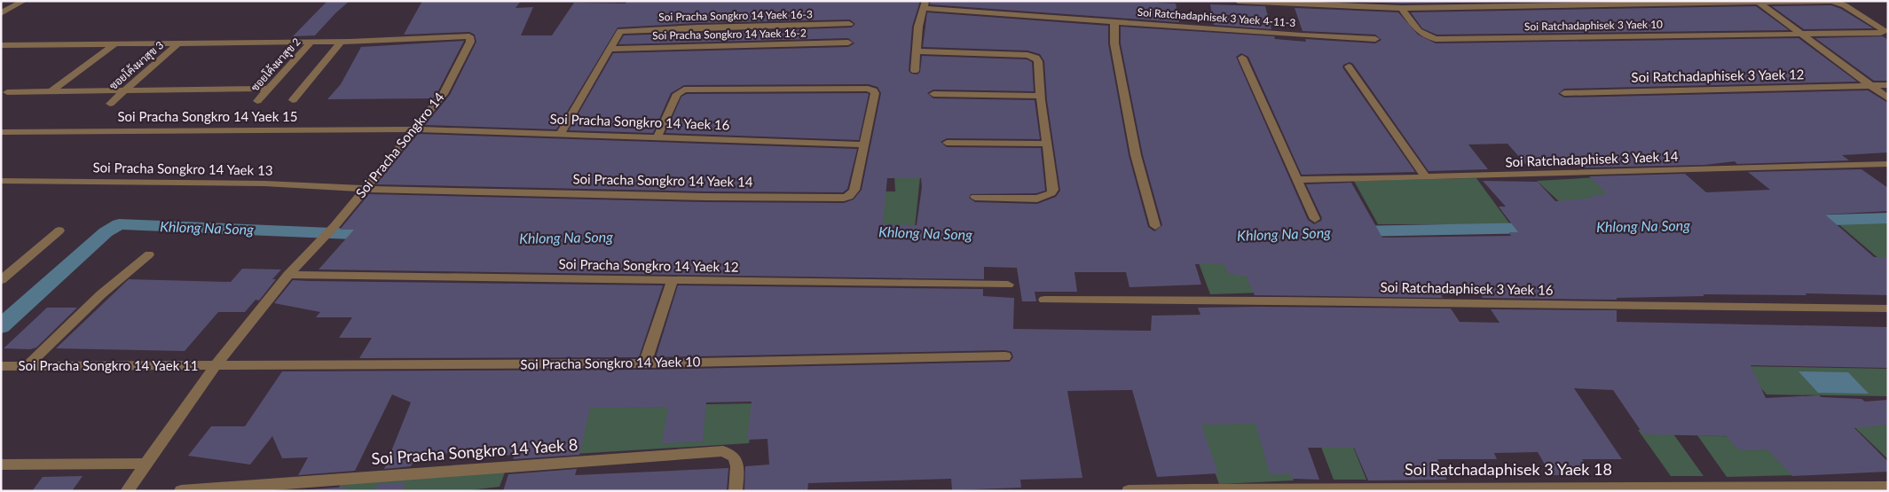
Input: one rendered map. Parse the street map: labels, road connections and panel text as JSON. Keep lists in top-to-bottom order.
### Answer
{
  "streets": {
    "street": [
      "Soi Pracha Songkro 14 Yaek 16-3",
      "Soi Ratchadaphisek 3 Yaek 4-11-3",
      "Soi Ratchadaphisek 3 Yaek 10",
      "Soi Pracha Songkro 14 Yaek 16-2",
      "ซอยโค้งผาสุข 2",
      "ซอยโค้งผาสุข 3",
      "Soi Ratchadaphisek 3 Yaek 12",
      "Soi Pracha Songkro 14 Yaek 15",
      "Soi Pracha Songkro 14 Yaek 16",
      "Soi Pracha Songkro 14",
      "Soi Ratchadaphisek 3 Yaek 14",
      "Soi Pracha Songkro 14 Yaek 13",
      "Soi Pracha Songkro 14 Yaek 14",
      "Soi Pracha Songkro 14 Yaek 12",
      "Soi Ratchadaphisek 3 Yaek 16",
      "Soi Pracha Songkro 14 Yaek 10",
      "Soi Pracha Songkro 14 Yaek 11",
      "Soi Pracha Songkro 14 Yaek 8",
      "Soi Ratchadaphisek 3 Yaek 18"
    ]
  },
  "crossings": [
    ["Soi Pracha Songkro 14 Yaek 16-3", "Soi Pracha Songkro 14 Yaek 16-2"],
    ["ซอยโค้งผาสุข 2", "Soi Pracha Songkro 14"],
    ["ซอยโค้งผาสุข 3", "Soi Pracha Songkro 14"],
    ["Soi Pracha Songkro 14 Yaek 15", "Soi Pracha Songkro 14 Yaek 16"],
    ["Soi Pracha Songkro 14 Yaek 15", "Soi Pracha Songkro 14"],
    ["Soi Pracha Songkro 14 Yaek 16", "Soi Pracha Songkro 14"],
    ["Soi Pracha Songkro 14 Yaek 16", "Soi Pracha Songkro 14 Yaek 14"],
    ["Soi Pracha Songkro 14", "Soi Pracha Songkro 14 Yaek 13"],
    ["Soi Pracha Songkro 14", "Soi Pracha Songkro 14 Yaek 14"],
    ["Soi Pracha Songkro 14", "Soi Pracha Songkro 14 Yaek 12"],
    ["Soi Pracha Songkro 14", "Soi Pracha Songkro 14 Yaek 10"],
    ["Soi Pracha Songkro 14", "Soi Pracha Songkro 14 Yaek 11"],
    ["Soi Pracha Songkro 14 Yaek 13", "Soi Pracha Songkro 14 Yaek 14"],
    ["Soi Pracha Songkro 14 Yaek 10", "Soi Pracha Songkro 14 Yaek 11"]
  ],
  "water": ["Khlong Na Song"]
}
